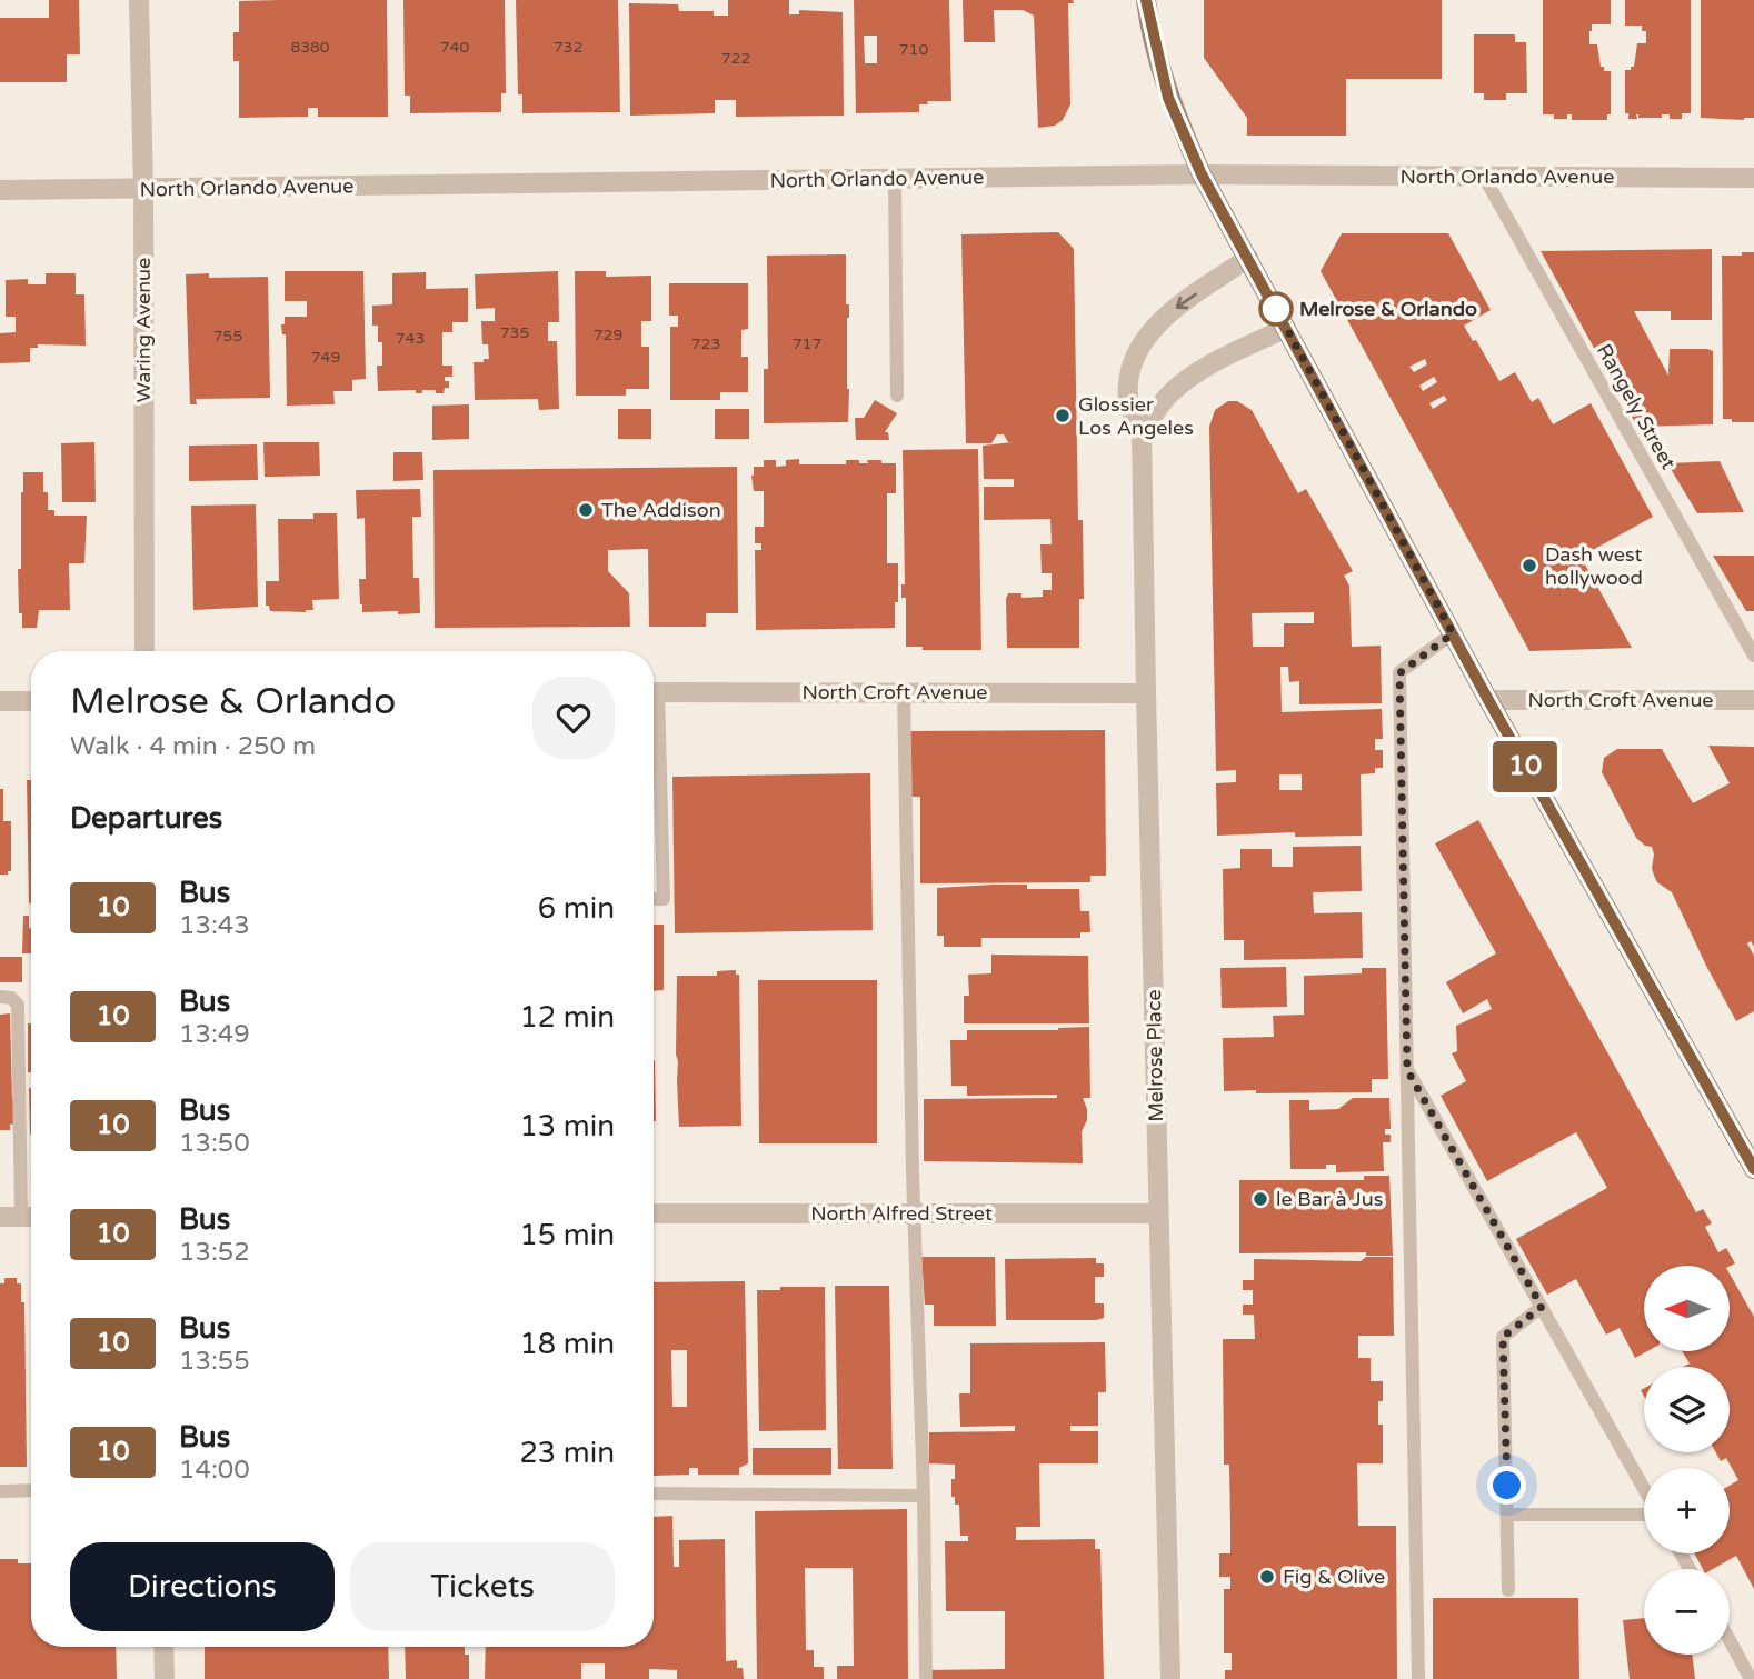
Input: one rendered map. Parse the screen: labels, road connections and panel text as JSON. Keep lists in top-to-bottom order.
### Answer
{
  "streets": {
    "street": [
      "North Orlando Avenue",
      "Waring Avenue",
      "North Croft Avenue",
      "Melrose Place",
      "North Alfred Street"
    ],
    "lane": ["Rangely Street"]
  },
  "crossings": [
    ["North Orlando Avenue", "Waring Avenue"],
    ["North Orlando Avenue", "Rangely Street"],
    ["North Croft Avenue", "Melrose Place"],
    ["Melrose Place", "North Alfred Street"]
  ],
  "places": [
    "Melrose & Orlando",
    "Glossier Los Angeles",
    "The Addison",
    "Dash west hollywood",
    "le Bar à Jus",
    "Fig & Olive"
  ],
  "lines": ["bus line 10"],
  "house_numbers": [
    "8380",
    "740",
    "732",
    "710",
    "722",
    "735",
    "729",
    "755",
    "743",
    "723",
    "717",
    "749"
  ],
  "north": "left",
  "page": {
    "on_map": "10",
    "heading": [
      ["Melrose & Orlando", "Walk · 4 min · 250 m"],
      "Departures"
    ],
    "list": [
      {
        "mark": "10",
        "name": "Bus",
        "note": "13:43",
        "value": "6 min"
      },
      {
        "mark": "10",
        "name": "Bus",
        "note": "13:49",
        "value": "12 min"
      },
      {
        "mark": "10",
        "name": "Bus",
        "note": "13:50",
        "value": "13 min"
      },
      {
        "mark": "10",
        "name": "Bus",
        "note": "13:52",
        "value": "15 min"
      },
      {
        "mark": "10",
        "name": "Bus",
        "note": "13:55",
        "value": "18 min"
      },
      {
        "mark": "10",
        "name": "Bus",
        "note": "14:00",
        "value": "23 min"
      }
    ],
    "map_buttons": ["+", "−"],
    "buttons": ["Directions", "Tickets"]
  }
}
